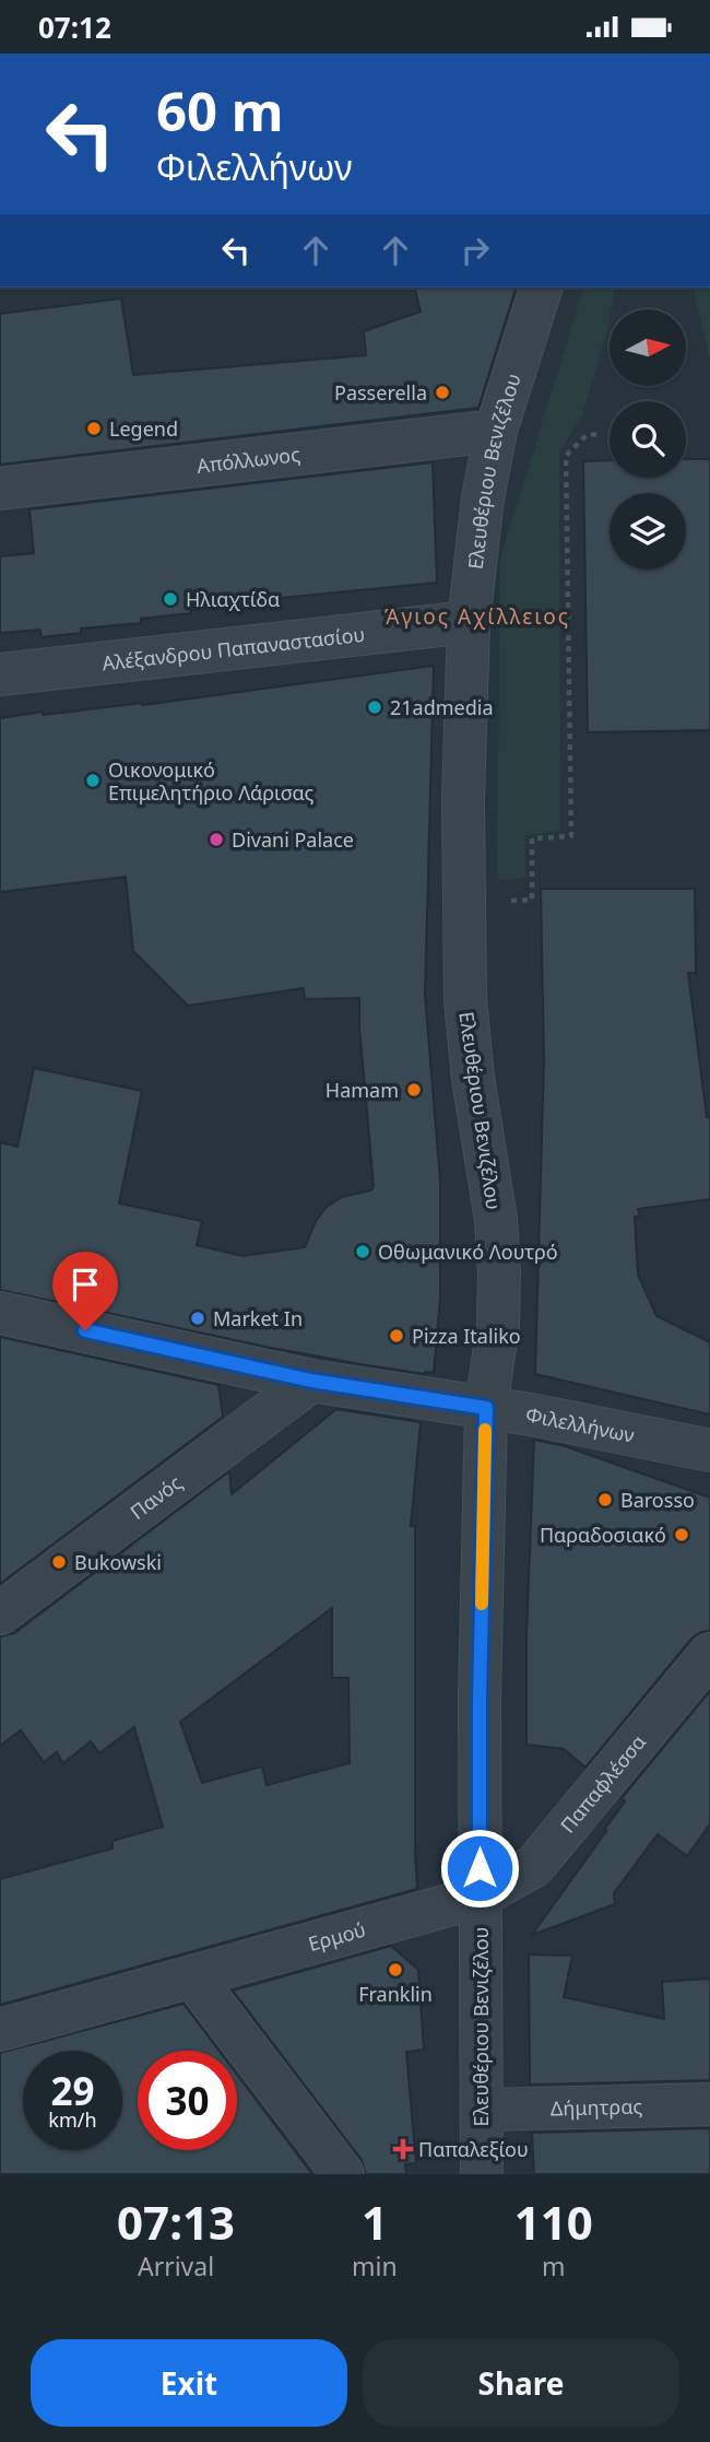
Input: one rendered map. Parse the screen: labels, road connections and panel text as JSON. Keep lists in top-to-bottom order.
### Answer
{
  "streets": {
    "street": [
      "Απόλλωνος",
      "Ελευθέριου Βενιζέλου",
      "Αλέξανδρου Παπαναστασίου",
      "Φιλελλήνων",
      "Πανός",
      "Παπαφλέσσα",
      "Ερμού",
      "Δήμητρας"
    ]
  },
  "crossings": [
    ["Απόλλωνος", "Ελευθέριου Βενιζέλου"],
    ["Ελευθέριου Βενιζέλου", "Αλέξανδρου Παπαναστασίου"],
    ["Ελευθέριου Βενιζέλου", "Φιλελλήνων"],
    ["Ελευθέριου Βενιζέλου", "Παπαφλέσσα"],
    ["Ελευθέριου Βενιζέλου", "Ερμού"],
    ["Ελευθέριου Βενιζέλου", "Δήμητρας"],
    ["Φιλελλήνων", "Πανός"],
    ["Παπαφλέσσα", "Ερμού"]
  ],
  "districts": ["Άγιος Αχίλλειος"],
  "places": {
    "other": [
      "Passerella",
      "Legend",
      "Ηλιαχτίδα",
      "21admedia",
      "Οικονομικό Επιμελητήριο Λάρισας",
      "Divani Palace",
      "Hamam",
      "Οθωμανικό Λουτρό",
      "Market In",
      "Pizza Italiko",
      "Barosso",
      "Παραδοσιακό",
      "Bukowski",
      "Franklin"
    ],
    "health": ["Παπαλεξίου"]
  },
  "north": "right",
  "page": {
    "status": "07:12",
    "turn": ["60 m", "Φιλελλήνων"],
    "speed": "29 km/h",
    "limit": "30",
    "eta": [
      "07:13",
      "Arrival",
      "1",
      "min",
      "110",
      "m"
    ],
    "buttons": ["Exit", "Share"]
  }
}
